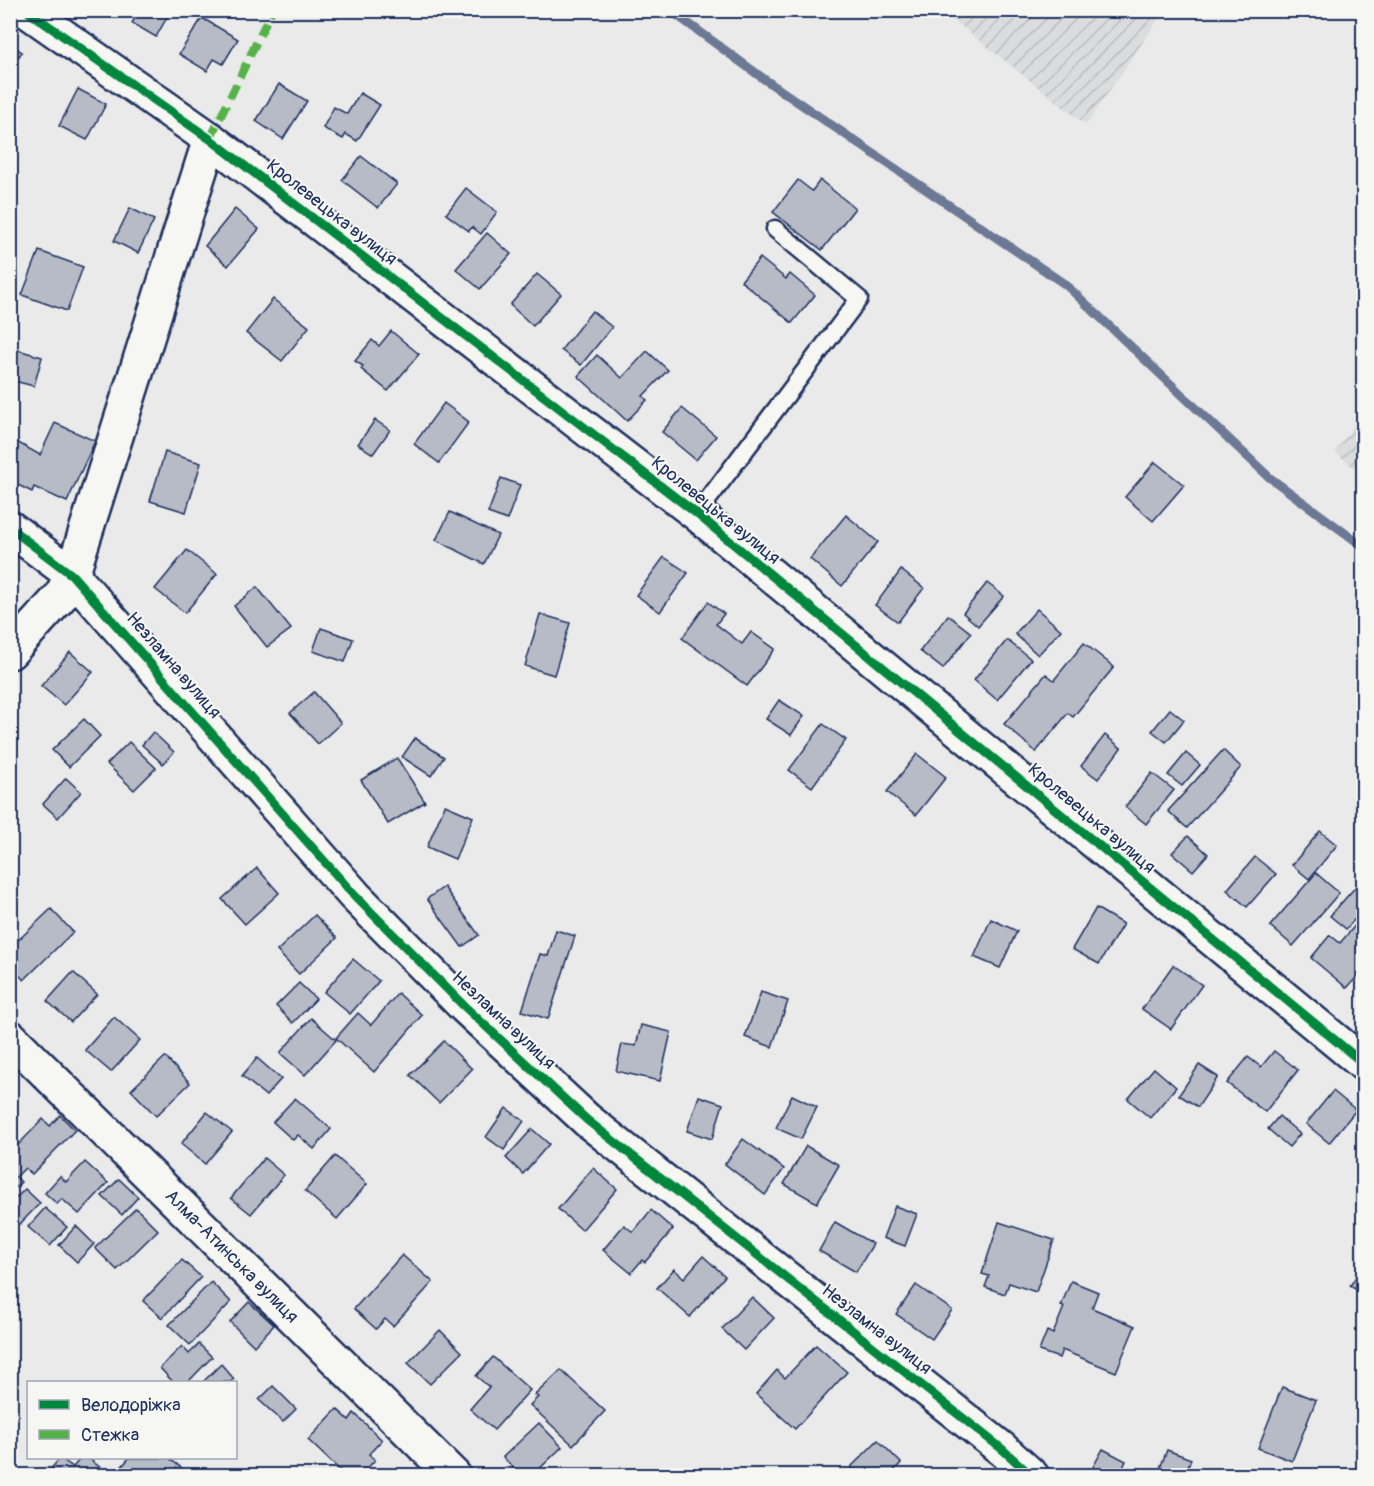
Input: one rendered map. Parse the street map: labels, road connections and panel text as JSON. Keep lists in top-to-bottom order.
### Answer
{
  "streets": {
    "street": ["Кролевецька вулиця", "Незламна вулиця", "Алма-Атинська вулиця"]
  },
  "legend": ["Велодоріжка", "Стежка"]
}
